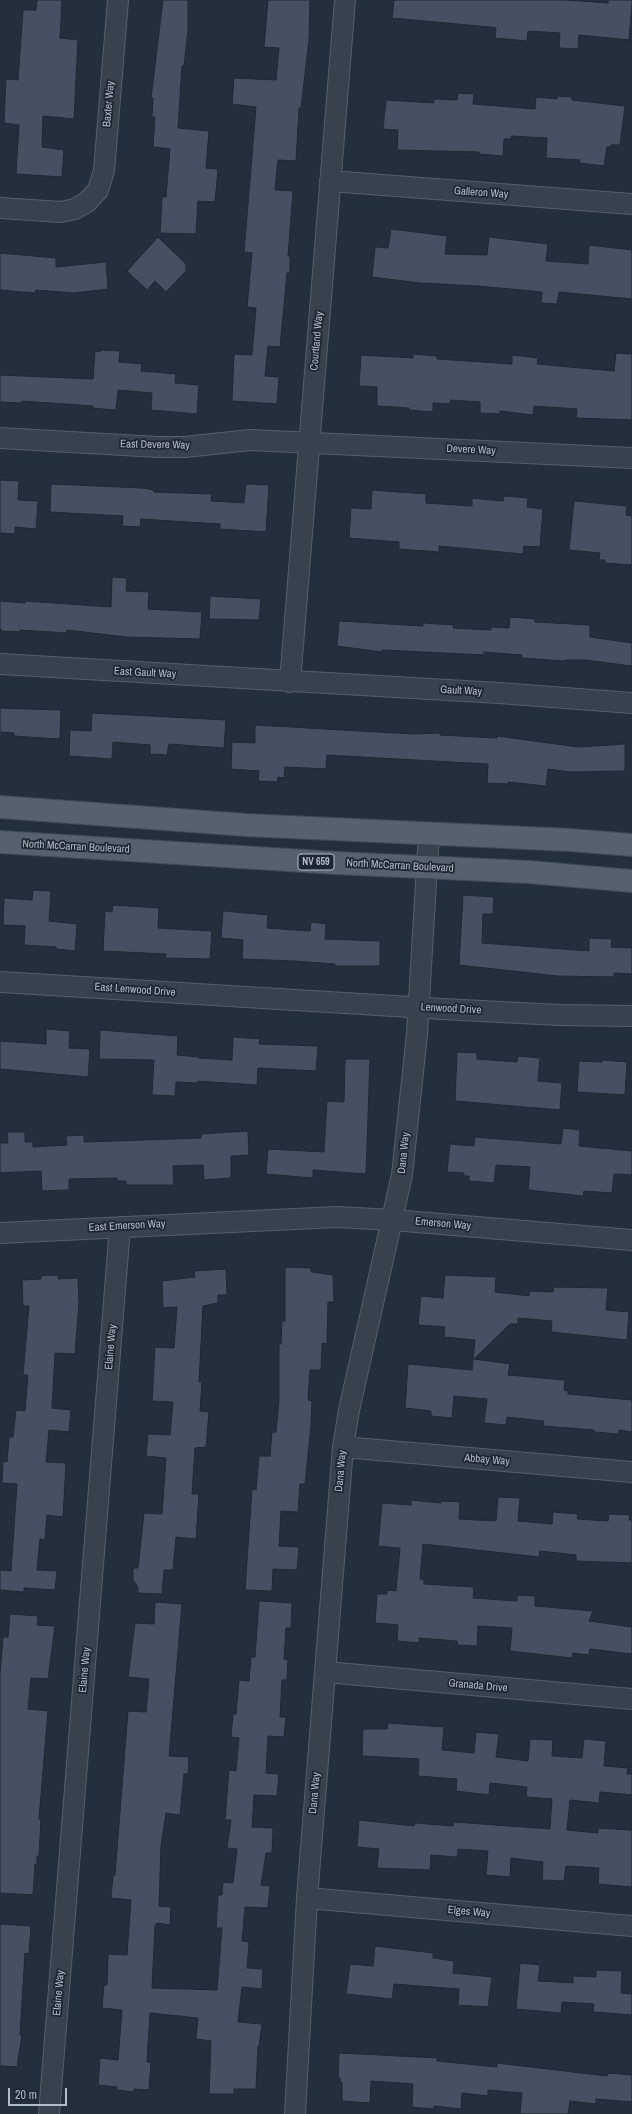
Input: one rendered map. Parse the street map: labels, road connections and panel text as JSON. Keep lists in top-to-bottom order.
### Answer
{
  "streets": {
    "main road": ["North McCarran Boulevard", "NV 659"],
    "street": [
      "Baxter Way",
      "Galleron Way",
      "Courtland Way",
      "East Devere Way",
      "Devere Way",
      "East Gault Way",
      "Gault Way",
      "East Lenwood Drive",
      "Lenwood Drive",
      "Dana Way",
      "Emerson Way",
      "East Emerson Way",
      "Elaine Way",
      "Abbay Way",
      "Granada Drive",
      "Elges Way"
    ]
  },
  "crossings": [
    ["Galleron Way", "Courtland Way"],
    ["Courtland Way", "East Devere Way"],
    ["Courtland Way", "Devere Way"],
    ["Courtland Way", "East Gault Way"],
    ["Courtland Way", "Gault Way"],
    ["East Devere Way", "Devere Way"],
    ["East Gault Way", "Gault Way"],
    ["North McCarran Boulevard", "Dana Way"],
    ["East Lenwood Drive", "Lenwood Drive"],
    ["Lenwood Drive", "Dana Way"],
    ["Dana Way", "Emerson Way"],
    ["Dana Way", "Abbay Way"],
    ["Dana Way", "Granada Drive"],
    ["Dana Way", "Elges Way"],
    ["Emerson Way", "East Emerson Way"],
    ["East Emerson Way", "Elaine Way"]
  ],
  "scale_bar": "20 m"
}
